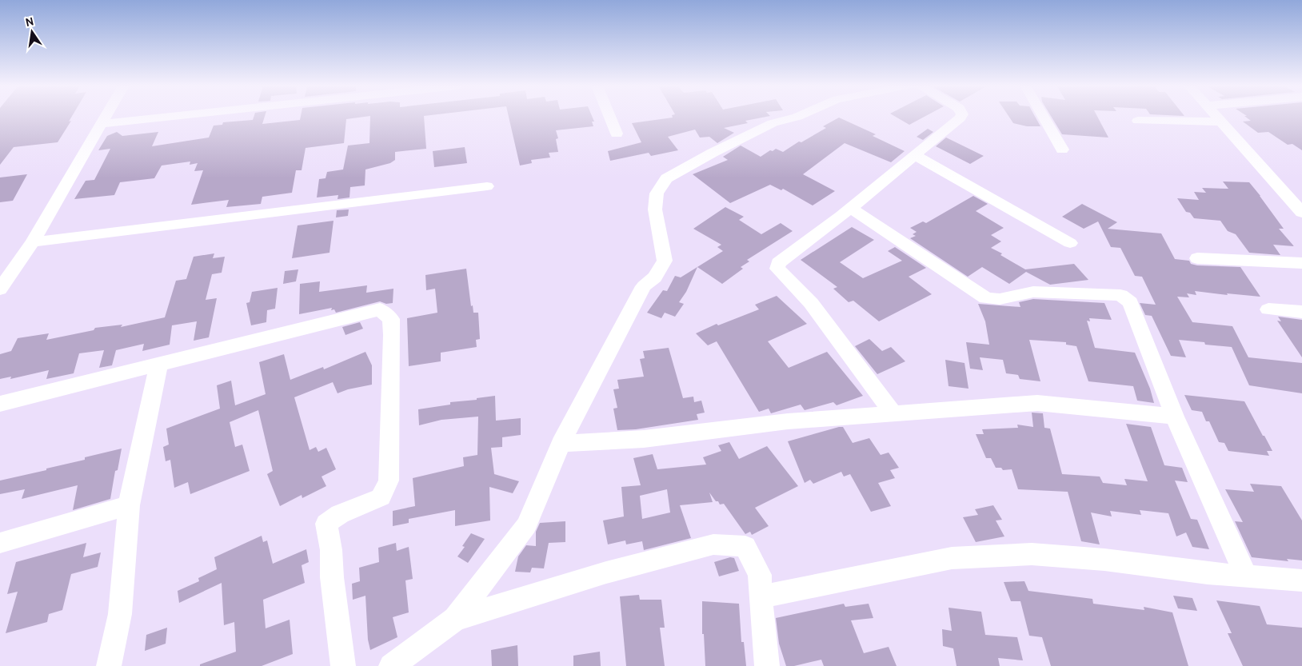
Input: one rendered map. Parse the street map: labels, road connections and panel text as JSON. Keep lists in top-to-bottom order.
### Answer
{
  "north": "top"
}
